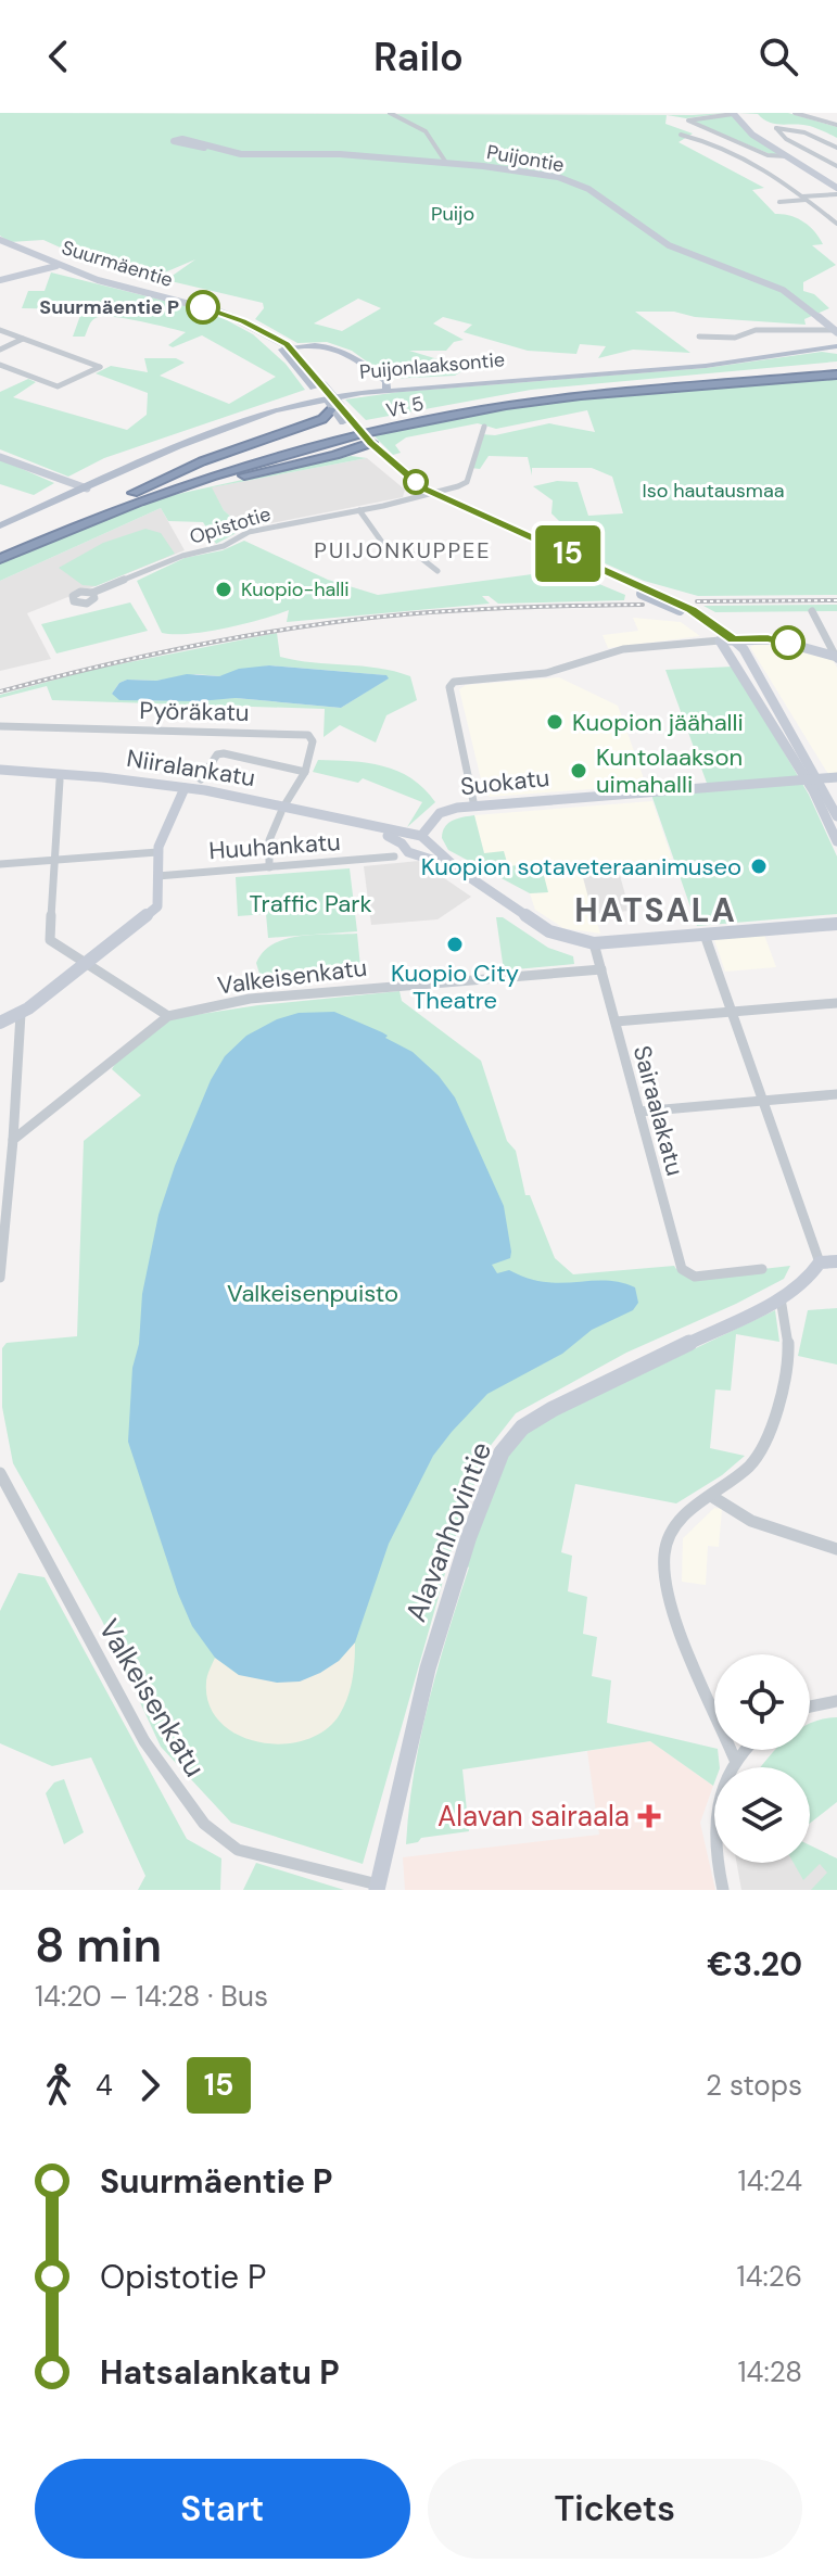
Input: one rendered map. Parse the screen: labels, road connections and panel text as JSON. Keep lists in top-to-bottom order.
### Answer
{
  "streets": {
    "highway": ["Vt 5"],
    "main road": [
      "Puijontie",
      "Suurmäentie",
      "Puijonlaaksontie",
      "Niiralankatu",
      "Suokatu",
      "Alavanhovintie"
    ],
    "street": [
      "Opistotie",
      "Pyöräkatu",
      "Huuhankatu",
      "Valkeisenkatu",
      "Sairaalakatu"
    ]
  },
  "crossings": [
    ["Puijontie", "Puijonlaaksontie"],
    ["Niiralankatu", "Suokatu"],
    ["Valkeisenkatu", "Sairaalakatu"],
    ["Valkeisenkatu", "Alavanhovintie"]
  ],
  "districts": ["PUIJONKUPPEE", "HATSALA"],
  "parks": [
    "Puijo",
    "Iso hautausmaa",
    "Traffic Park",
    "Valkeisenpuisto"
  ],
  "places": {
    "other": [
      "Suurmäentie P",
      "Kuopio-halli",
      "Kuopion jäähalli",
      "Kuntolaakson uimahalli",
      "Kuopion sotaveteraanimuseo",
      "Kuopio City Theatre"
    ],
    "health": ["Alavan sairaala"]
  },
  "lines": ["bus line 15"],
  "page": {
    "header": "Railo",
    "on_map": "15",
    "heading": ["8 min", "14:20 – 14:28 · Bus", "€3.20"],
    "legs": ["4", "15", "2 stops"],
    "list": [
      {
        "name": "Suurmäentie P",
        "value": "14:24"
      },
      {
        "name": "Opistotie P",
        "value": "14:26"
      },
      {
        "name": "Hatsalankatu P",
        "value": "14:28"
      }
    ],
    "buttons": ["Start", "Tickets"]
  }
}
